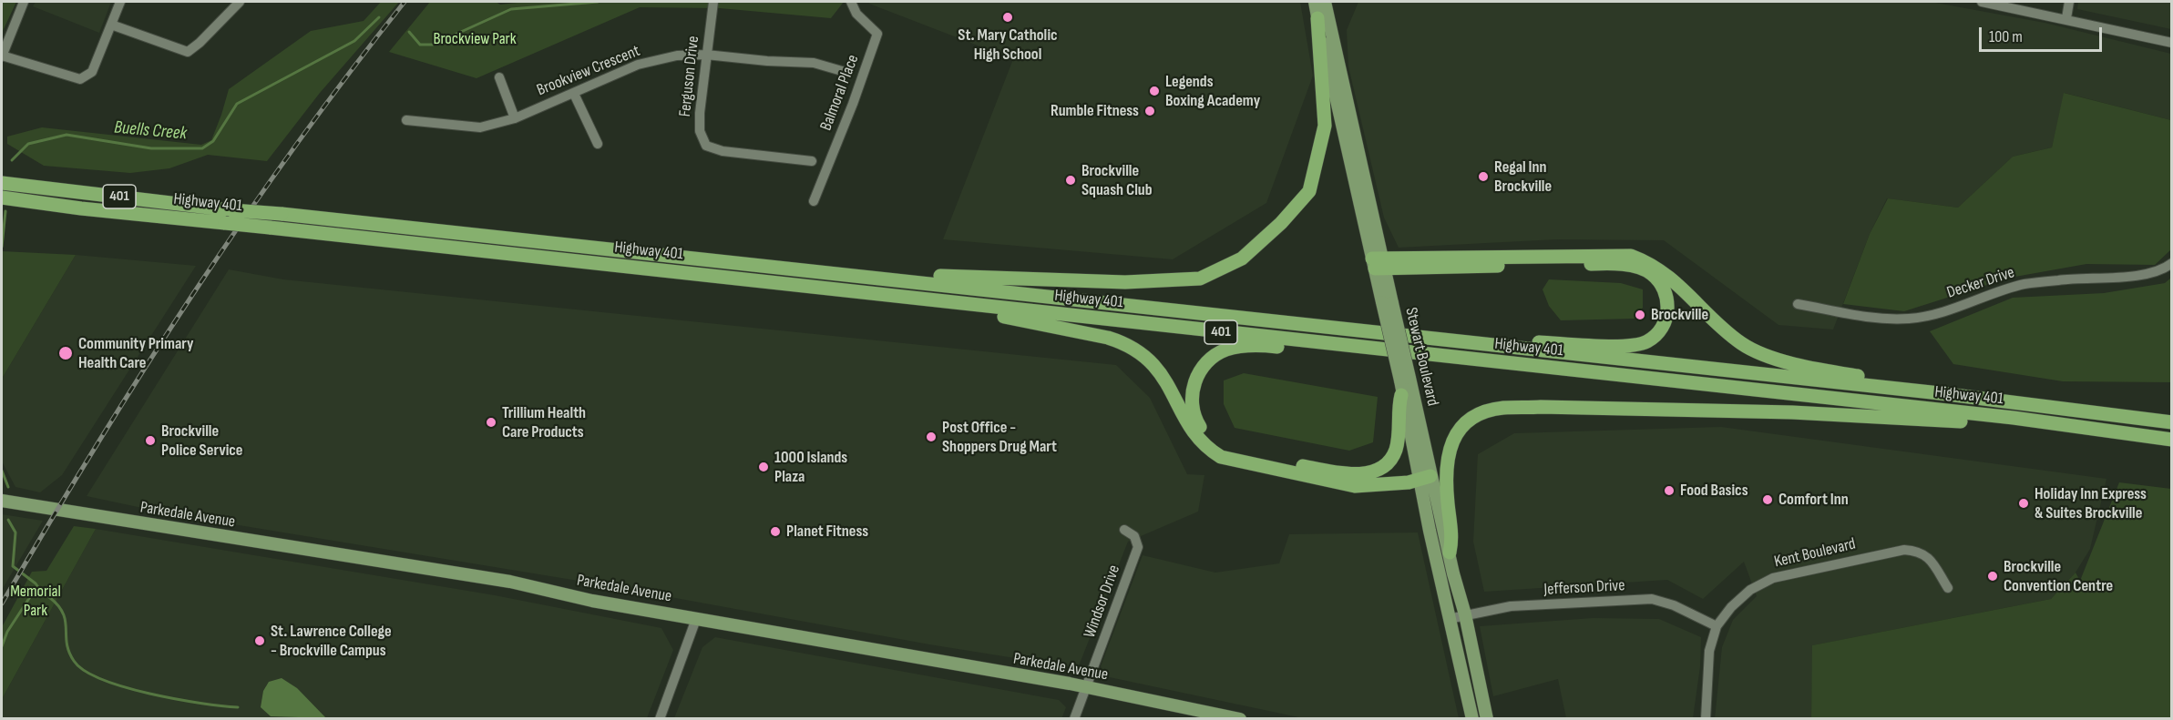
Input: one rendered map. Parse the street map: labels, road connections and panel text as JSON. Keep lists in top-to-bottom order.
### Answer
{
  "streets": {
    "highway": ["401", "Highway 401"],
    "main road": ["Stewart Boulevard", "Parkedale Avenue"],
    "street": [
      "Brookview Crescent",
      "Ferguson Drive",
      "Balmoral Place",
      "Decker Drive",
      "Kent Boulevard",
      "Jefferson Drive",
      "Windsor Drive"
    ]
  },
  "crossings": [
    ["Brookview Crescent", "Ferguson Drive"],
    ["Stewart Boulevard", "Jefferson Drive"],
    ["Parkedale Avenue", "Windsor Drive"],
    ["Kent Boulevard", "Jefferson Drive"]
  ],
  "water": ["Buells Creek"],
  "parks": ["Brockview Park", "Memorial Park"],
  "places": [
    "St. Mary Catholic High School",
    "Legends Boxing Academy",
    "Rumble Fitness",
    "Regal Inn Brockville",
    "Brockville Squash Club",
    "Brockville",
    "Community Primary Health Care",
    "Trillium Health Care Products",
    "Post Office - Shoppers Drug Mart",
    "Brockville Police Service",
    "1000 Islands Plaza",
    "Food Basics",
    "Comfort Inn",
    "Holiday Inn Express & Suites Brockville",
    "Planet Fitness",
    "Brockville Convention Centre",
    "St. Lawrence College - Brockville Campus"
  ],
  "scale_bar": "100 m"
}
